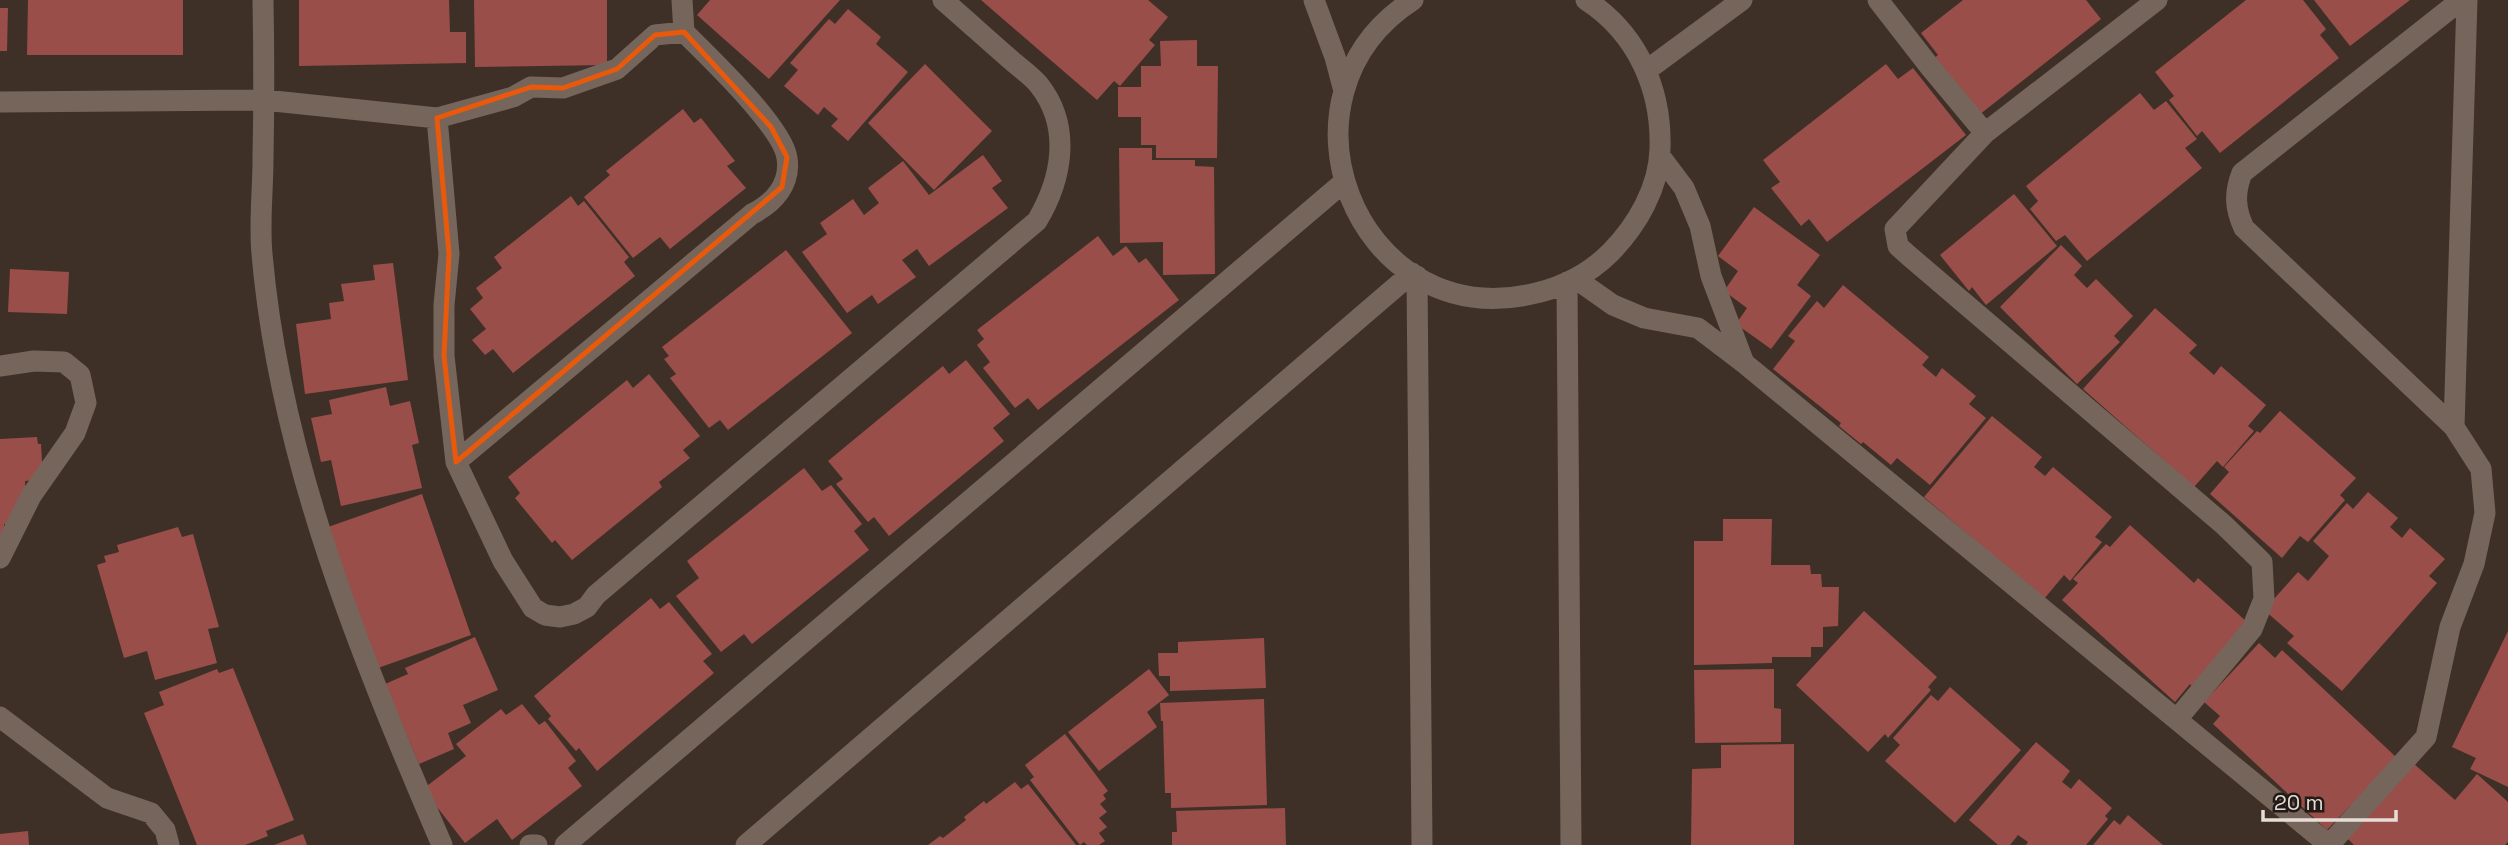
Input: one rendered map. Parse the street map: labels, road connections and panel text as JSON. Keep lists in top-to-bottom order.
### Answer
{
  "scale_bar": "20 m"
}
